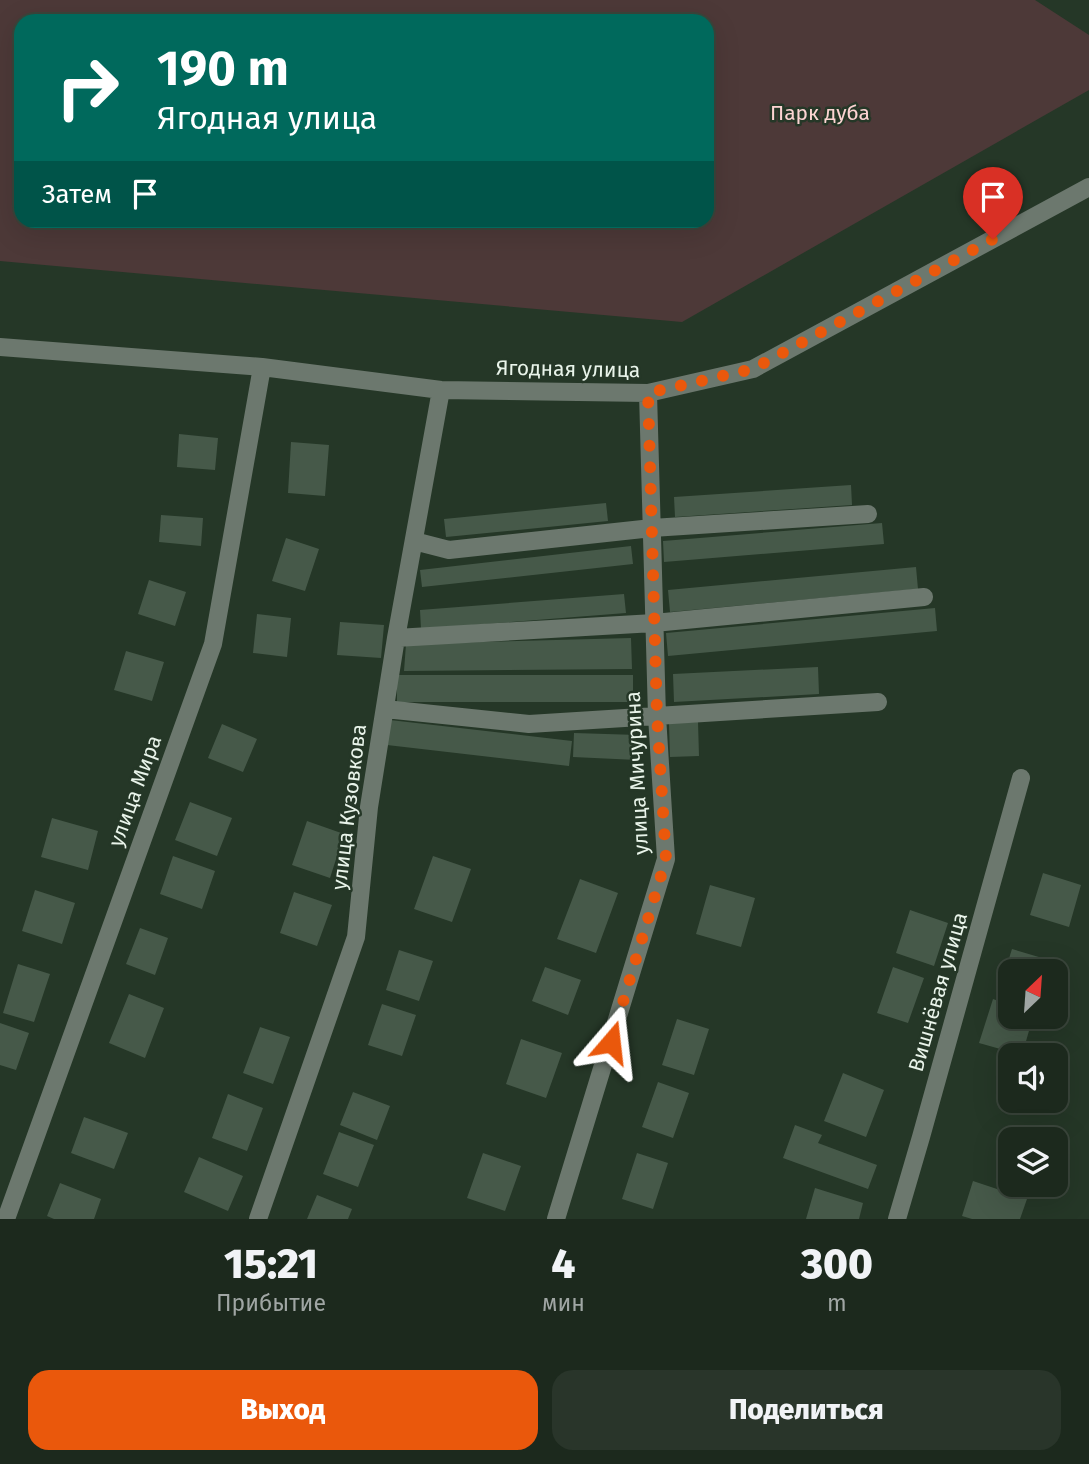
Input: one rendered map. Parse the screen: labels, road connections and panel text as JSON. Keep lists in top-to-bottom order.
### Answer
{
  "streets": {
    "street": [
      "Ягодная улица",
      "улица Мичурина",
      "улица Мира",
      "улица Кузовкова",
      "Вишнёвая улица"
    ]
  },
  "crossings": [
    ["Ягодная улица", "улица Мичурина"],
    ["Ягодная улица", "улица Мира"],
    ["Ягодная улица", "улица Кузовкова"]
  ],
  "parks": ["Парк дуба"],
  "north": "top right",
  "page": {
    "turn": ["190 m", "Ягодная улица"],
    "then": "Затем",
    "eta": [
      "15:21",
      "Прибытие",
      "4",
      "мин",
      "300",
      "m"
    ],
    "buttons": ["Выход", "Поделиться"]
  }
}
